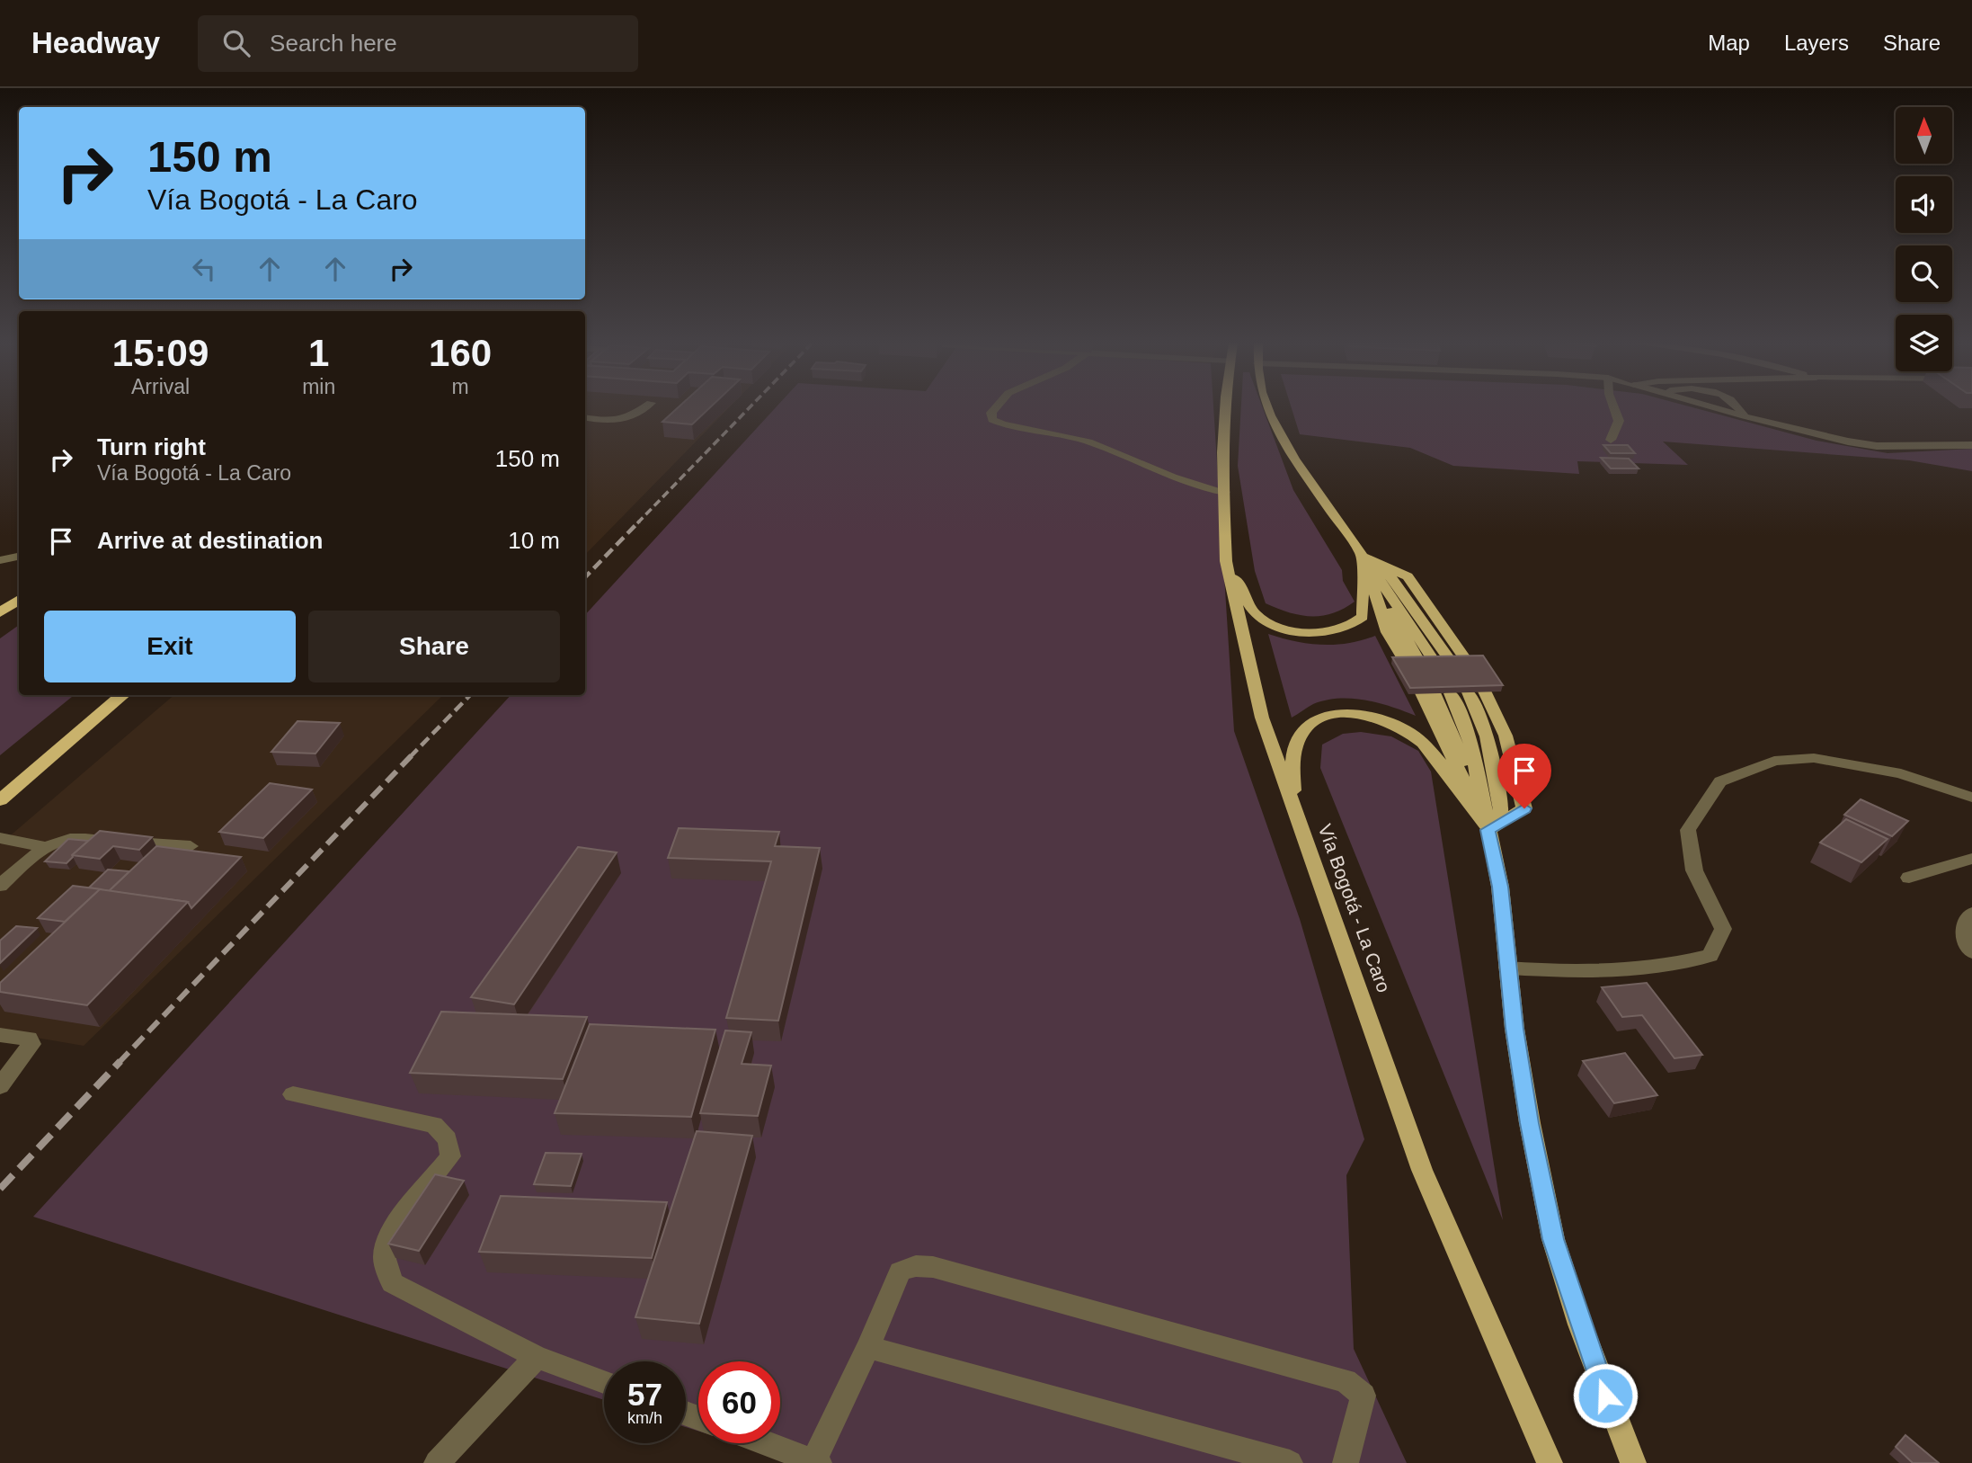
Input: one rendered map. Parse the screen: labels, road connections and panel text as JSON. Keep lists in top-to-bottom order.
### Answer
{
  "streets": {
    "main road": ["Vía Bogotá - La Caro"]
  },
  "north": "top",
  "page": {
    "header": "Headway",
    "search": "Search here",
    "nav": ["Map", "Layers", "Share"],
    "turn": ["150 m", "Vía Bogotá - La Caro"],
    "eta": [
      "15:09",
      "Arrival",
      "1",
      "min",
      "160",
      "m"
    ],
    "list": [
      {
        "name": "Turn right",
        "note": "Vía Bogotá - La Caro",
        "value": "150 m"
      },
      {
        "name": "Arrive at destination",
        "value": "10 m"
      }
    ],
    "buttons": ["Exit", "Share"],
    "speed": "57 km/h",
    "limit": "60"
  }
}
